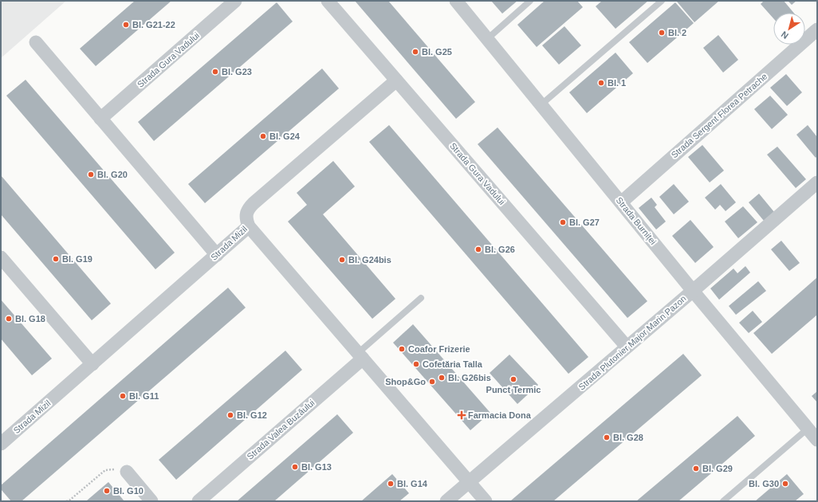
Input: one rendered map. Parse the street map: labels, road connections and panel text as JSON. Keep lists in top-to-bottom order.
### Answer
{
  "streets": {
    "street": [
      "Strada Gura Vadului",
      "Strada Sergent Florea Petrache",
      "Strada Burniței",
      "Strada Mizil",
      "Strada Plutonier Major Marin Pazon",
      "Strada Valea Buzăului"
    ]
  },
  "crossings": [
    ["Strada Gura Vadului", "Strada Mizil"],
    ["Strada Gura Vadului", "Strada Plutonier Major Marin Pazon"],
    ["Strada Sergent Florea Petrache", "Strada Burniței"],
    ["Strada Burniței", "Strada Plutonier Major Marin Pazon"]
  ],
  "places": {
    "other": [
      "Bl. G21-22",
      "Bl. 2",
      "Bl. G25",
      "Bl. G23",
      "Bl. 1",
      "Bl. G24",
      "Bl. G20",
      "Bl. G27",
      "Bl. G26",
      "Bl. G19",
      "Bl. G24bis",
      "Bl. G18",
      "Coafor Frizerie",
      "Cofetăria Talla",
      "Bl. G26bis",
      "Punct Termic",
      "Shop&Go",
      "Bl. G11",
      "Bl. G12",
      "Bl. G28",
      "Bl. G13",
      "Bl. G29",
      "Bl. G14",
      "Bl. G30",
      "Bl. G10"
    ],
    "health": ["Farmacia Dona"]
  },
  "north": "bottom left"
}
